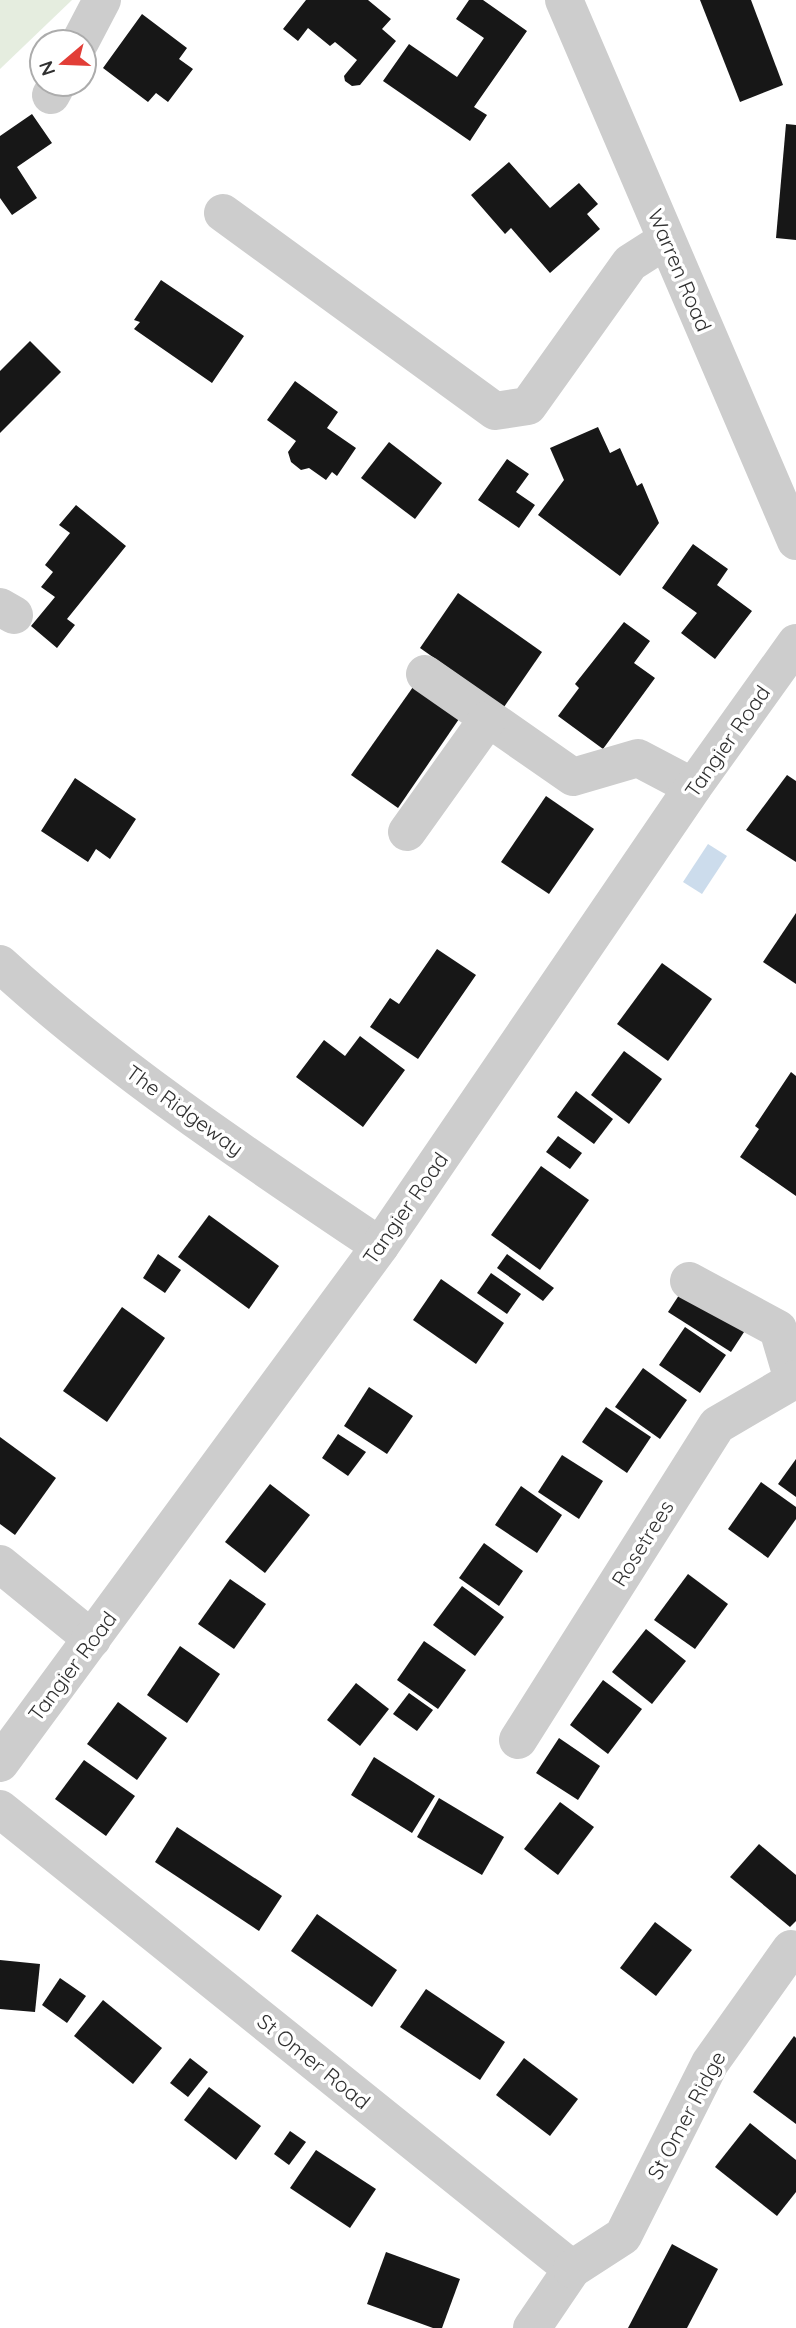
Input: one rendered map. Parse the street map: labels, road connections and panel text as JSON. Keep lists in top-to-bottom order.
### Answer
{
  "streets": {
    "street": [
      "Warren Road",
      "Tangier Road",
      "The Ridgeway",
      "Rosetrees",
      "St Omer Road",
      "St Omer Ridge"
    ]
  },
  "crossings": [
    ["Tangier Road", "The Ridgeway"],
    ["St Omer Road", "St Omer Ridge"]
  ],
  "north": "left"
}
